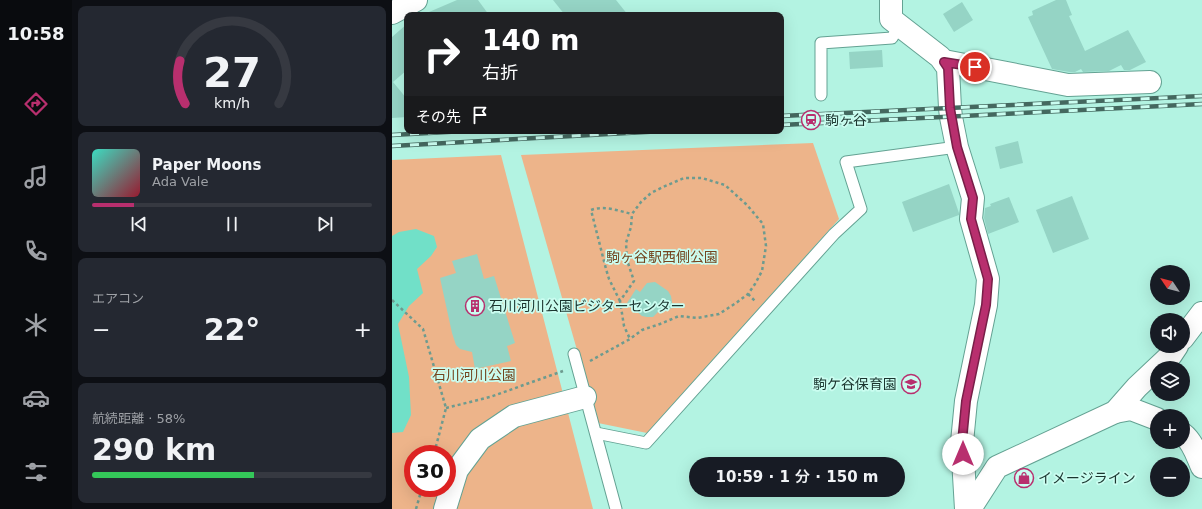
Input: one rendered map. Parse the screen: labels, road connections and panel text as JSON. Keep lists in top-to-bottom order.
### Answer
{
  "parks": ["駒ヶ谷駅西側公園", "石川河川公園"],
  "places": {
    "station": ["駒ヶ谷"],
    "building": ["石川河川公園ビジターセンター"],
    "school or university": ["駒ケ谷保育園"],
    "shop": ["イメージライン"]
  },
  "north": "top left",
  "page": {
    "tabs": "10:58",
    "turn": ["140 m", "右折"],
    "then": "その先",
    "song": ["Paper Moons", "Ada Vale"],
    "tile": [
      "エアコン",
      ["航続距離 · 58%", "290 km"]
    ],
    "map_buttons": ["+", "−"],
    "heat": ["−", "22°", "+"],
    "limit": "30",
    "trip": "10:59 · 1 分 · 150 m",
    "gauge": ["27", "km/h"]
  }
}
